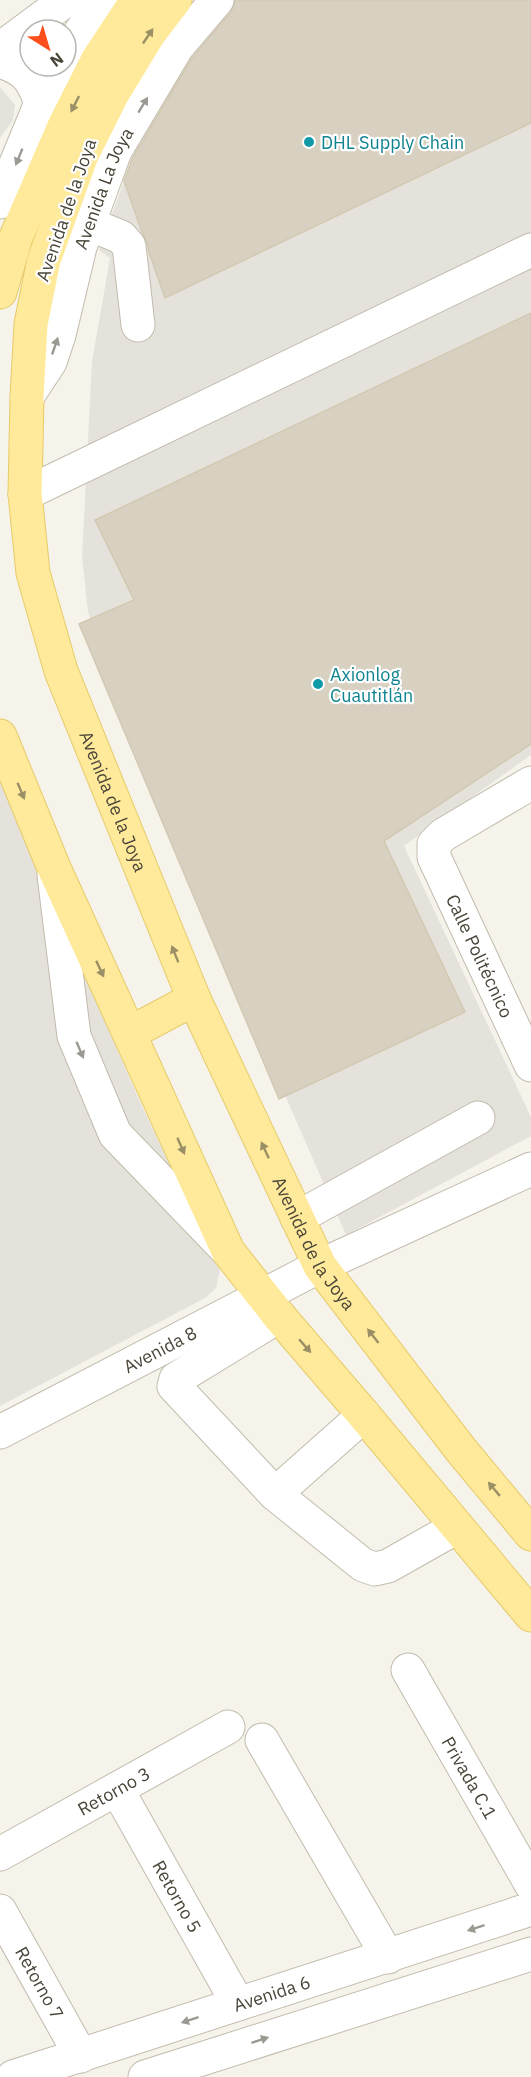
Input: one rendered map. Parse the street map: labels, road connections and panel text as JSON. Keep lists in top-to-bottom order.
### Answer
{
  "streets": {
    "main road": ["Avenida de la Joya"],
    "street": [
      "Avenida La Joya",
      "Calle Politécnico",
      "Avenida 8",
      "Privada C.1",
      "Retorno 3",
      "Retorno 5",
      "Retorno 7",
      "Avenida 6"
    ]
  },
  "crossings": [
    ["Avenida La Joya", "Avenida de la Joya"],
    ["Avenida de la Joya", "Avenida 8"],
    ["Retorno 3", "Retorno 5"],
    ["Retorno 5", "Avenida 6"],
    ["Retorno 7", "Avenida 6"]
  ],
  "places": ["DHL Supply Chain", "Axionlog Cuautitlán"],
  "north": "bottom right"
}
